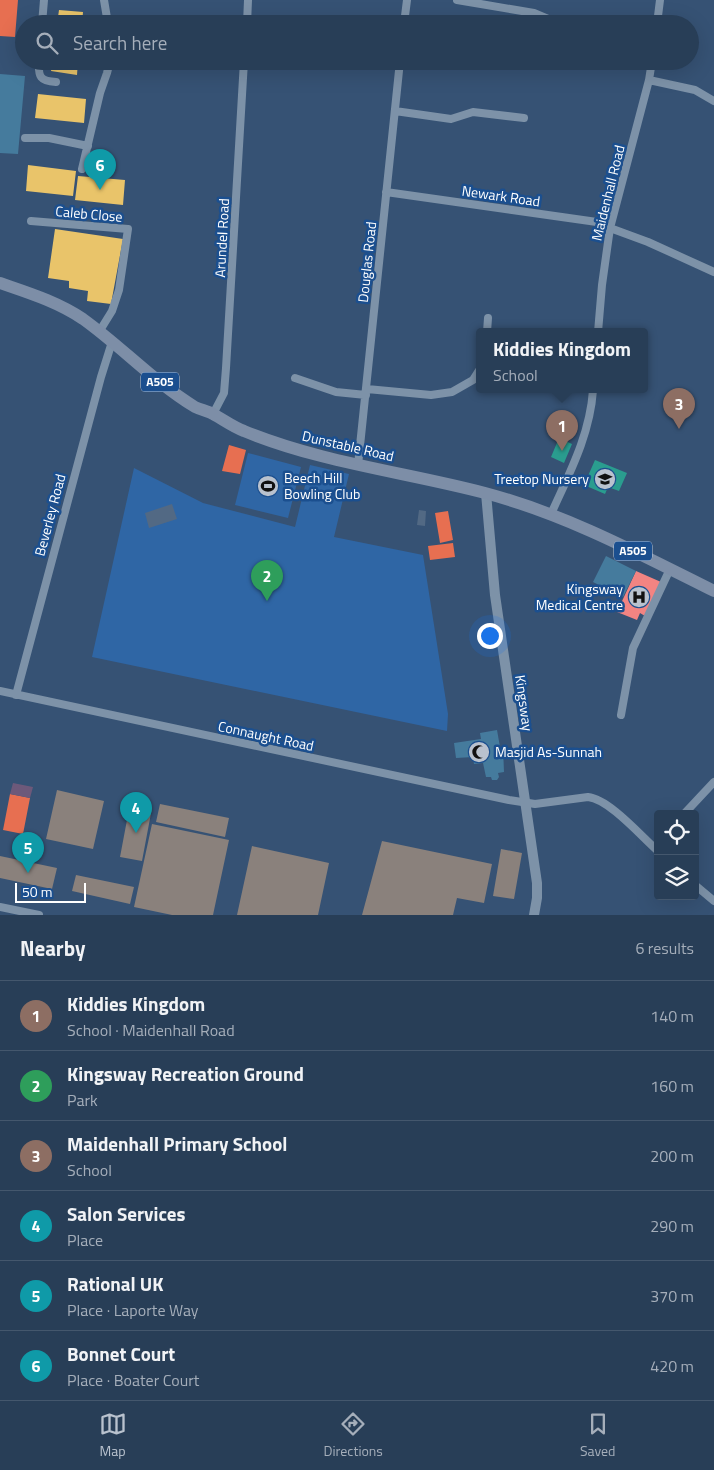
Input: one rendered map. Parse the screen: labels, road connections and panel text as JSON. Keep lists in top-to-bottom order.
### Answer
{
  "streets": {
    "main road": ["A505", "Dunstable Road"],
    "street": [
      "Maidenhall Road",
      "Newark Road",
      "Caleb Close",
      "Arundel Road",
      "Douglas Road",
      "Beverley Road",
      "Kingsway",
      "Connaught Road"
    ]
  },
  "crossings": [
    ["Maidenhall Road", "Newark Road"],
    ["Newark Road", "Douglas Road"],
    ["Caleb Close", "Dunstable Road"],
    ["Arundel Road", "Dunstable Road"],
    ["Douglas Road", "Dunstable Road"],
    ["Dunstable Road", "Beverley Road"],
    ["Dunstable Road", "Kingsway"],
    ["Beverley Road", "Connaught Road"],
    ["Kingsway", "Connaught Road"]
  ],
  "places": {
    "school or university": ["Treetop Nursery"],
    "sports": ["Beech Hill Bowling Club"],
    "hospital": ["Kingsway Medical Centre"],
    "mosque": ["Masjid As-Sunnah"]
  },
  "scale_bar": "50 m",
  "page": {
    "search": "Search here",
    "pins": [
      "6",
      "3",
      "1",
      "2",
      "4",
      "5"
    ],
    "popup": ["Kiddies Kingdom", "School"],
    "scale": "50 m",
    "heading": ["Nearby", "6 results"],
    "list": [
      {
        "mark": "1",
        "name": "Kiddies Kingdom",
        "note": "School · Maidenhall Road",
        "value": "140 m"
      },
      {
        "mark": "2",
        "name": "Kingsway Recreation Ground",
        "note": "Park",
        "value": "160 m"
      },
      {
        "mark": "3",
        "name": "Maidenhall Primary School",
        "note": "School",
        "value": "200 m"
      },
      {
        "mark": "4",
        "name": "Salon Services",
        "note": "Place",
        "value": "290 m"
      },
      {
        "mark": "5",
        "name": "Rational UK",
        "note": "Place · Laporte Way",
        "value": "370 m"
      },
      {
        "mark": "6",
        "name": "Bonnet Court",
        "note": "Place · Boater Court",
        "value": "420 m"
      }
    ],
    "nav": ["Map", "Directions", "Saved"]
  }
}
